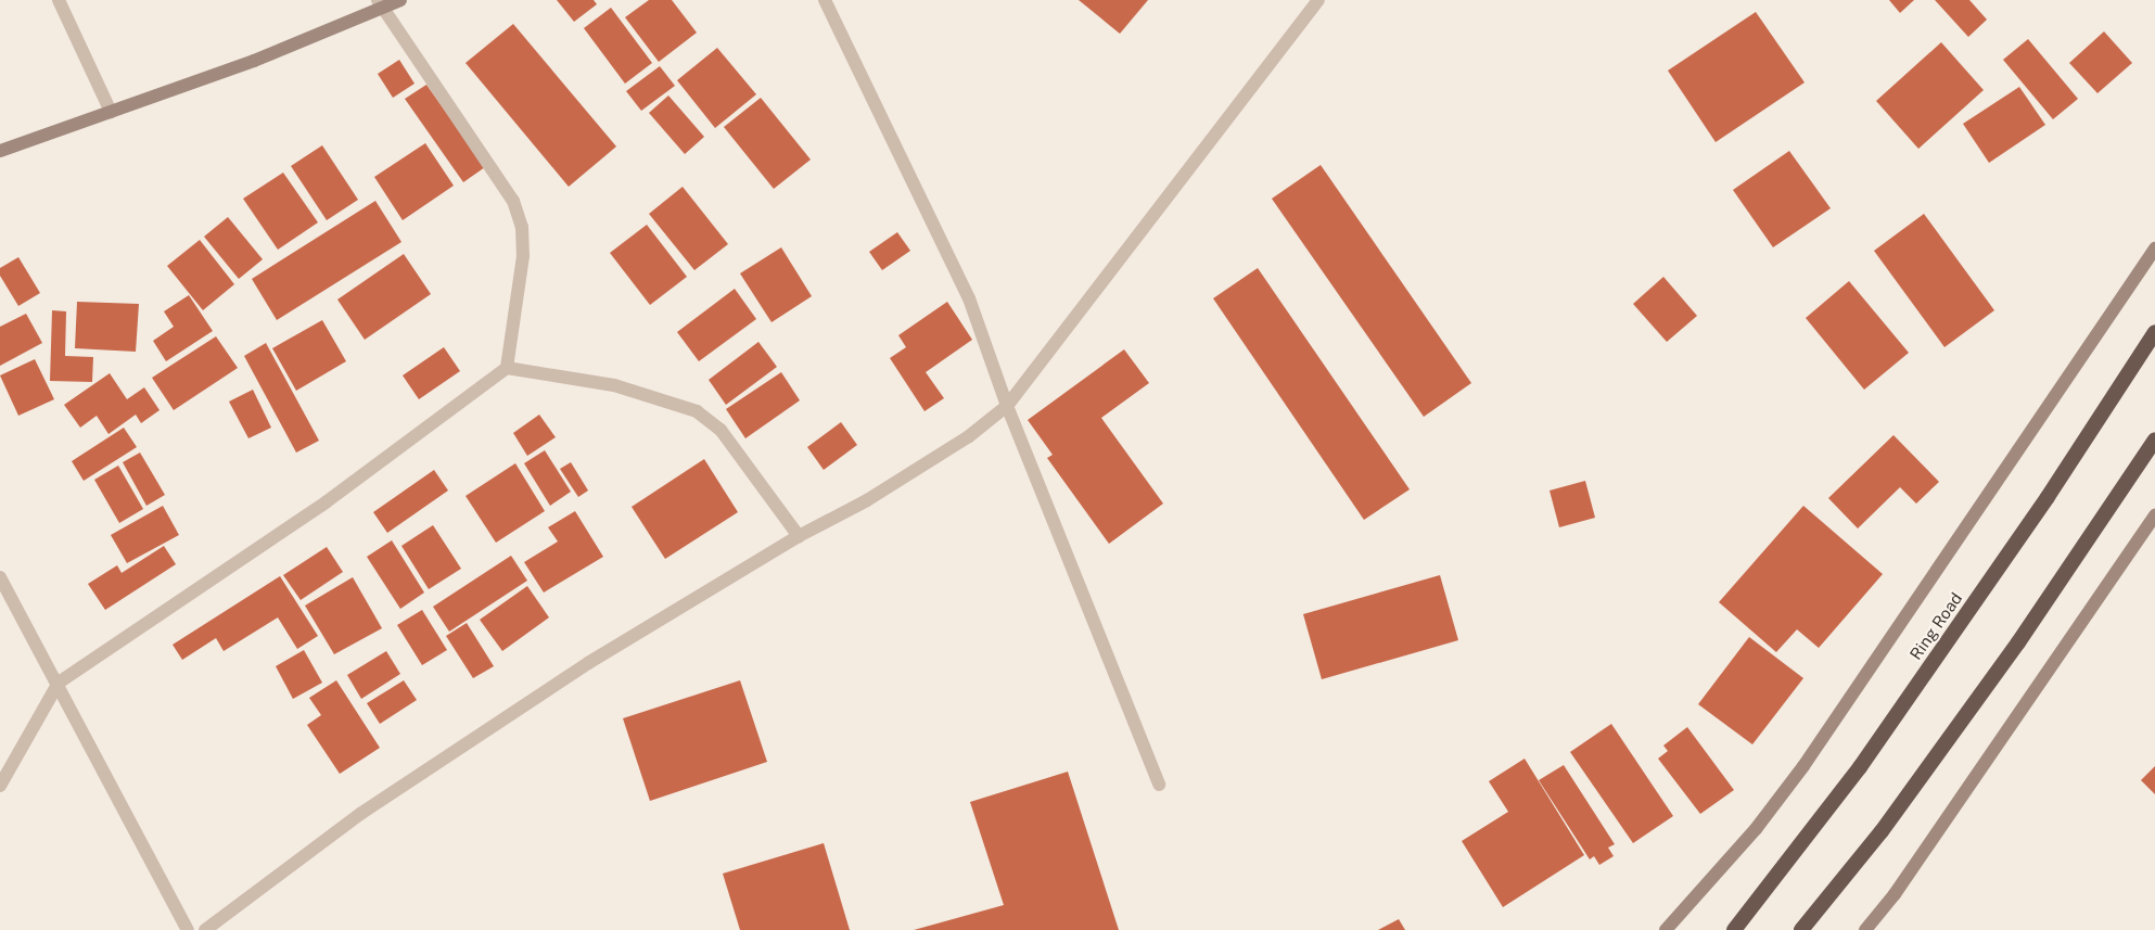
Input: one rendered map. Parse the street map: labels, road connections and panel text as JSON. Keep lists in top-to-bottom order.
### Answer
{
  "streets": {
    "highway": ["Ring Road"]
  }
}
